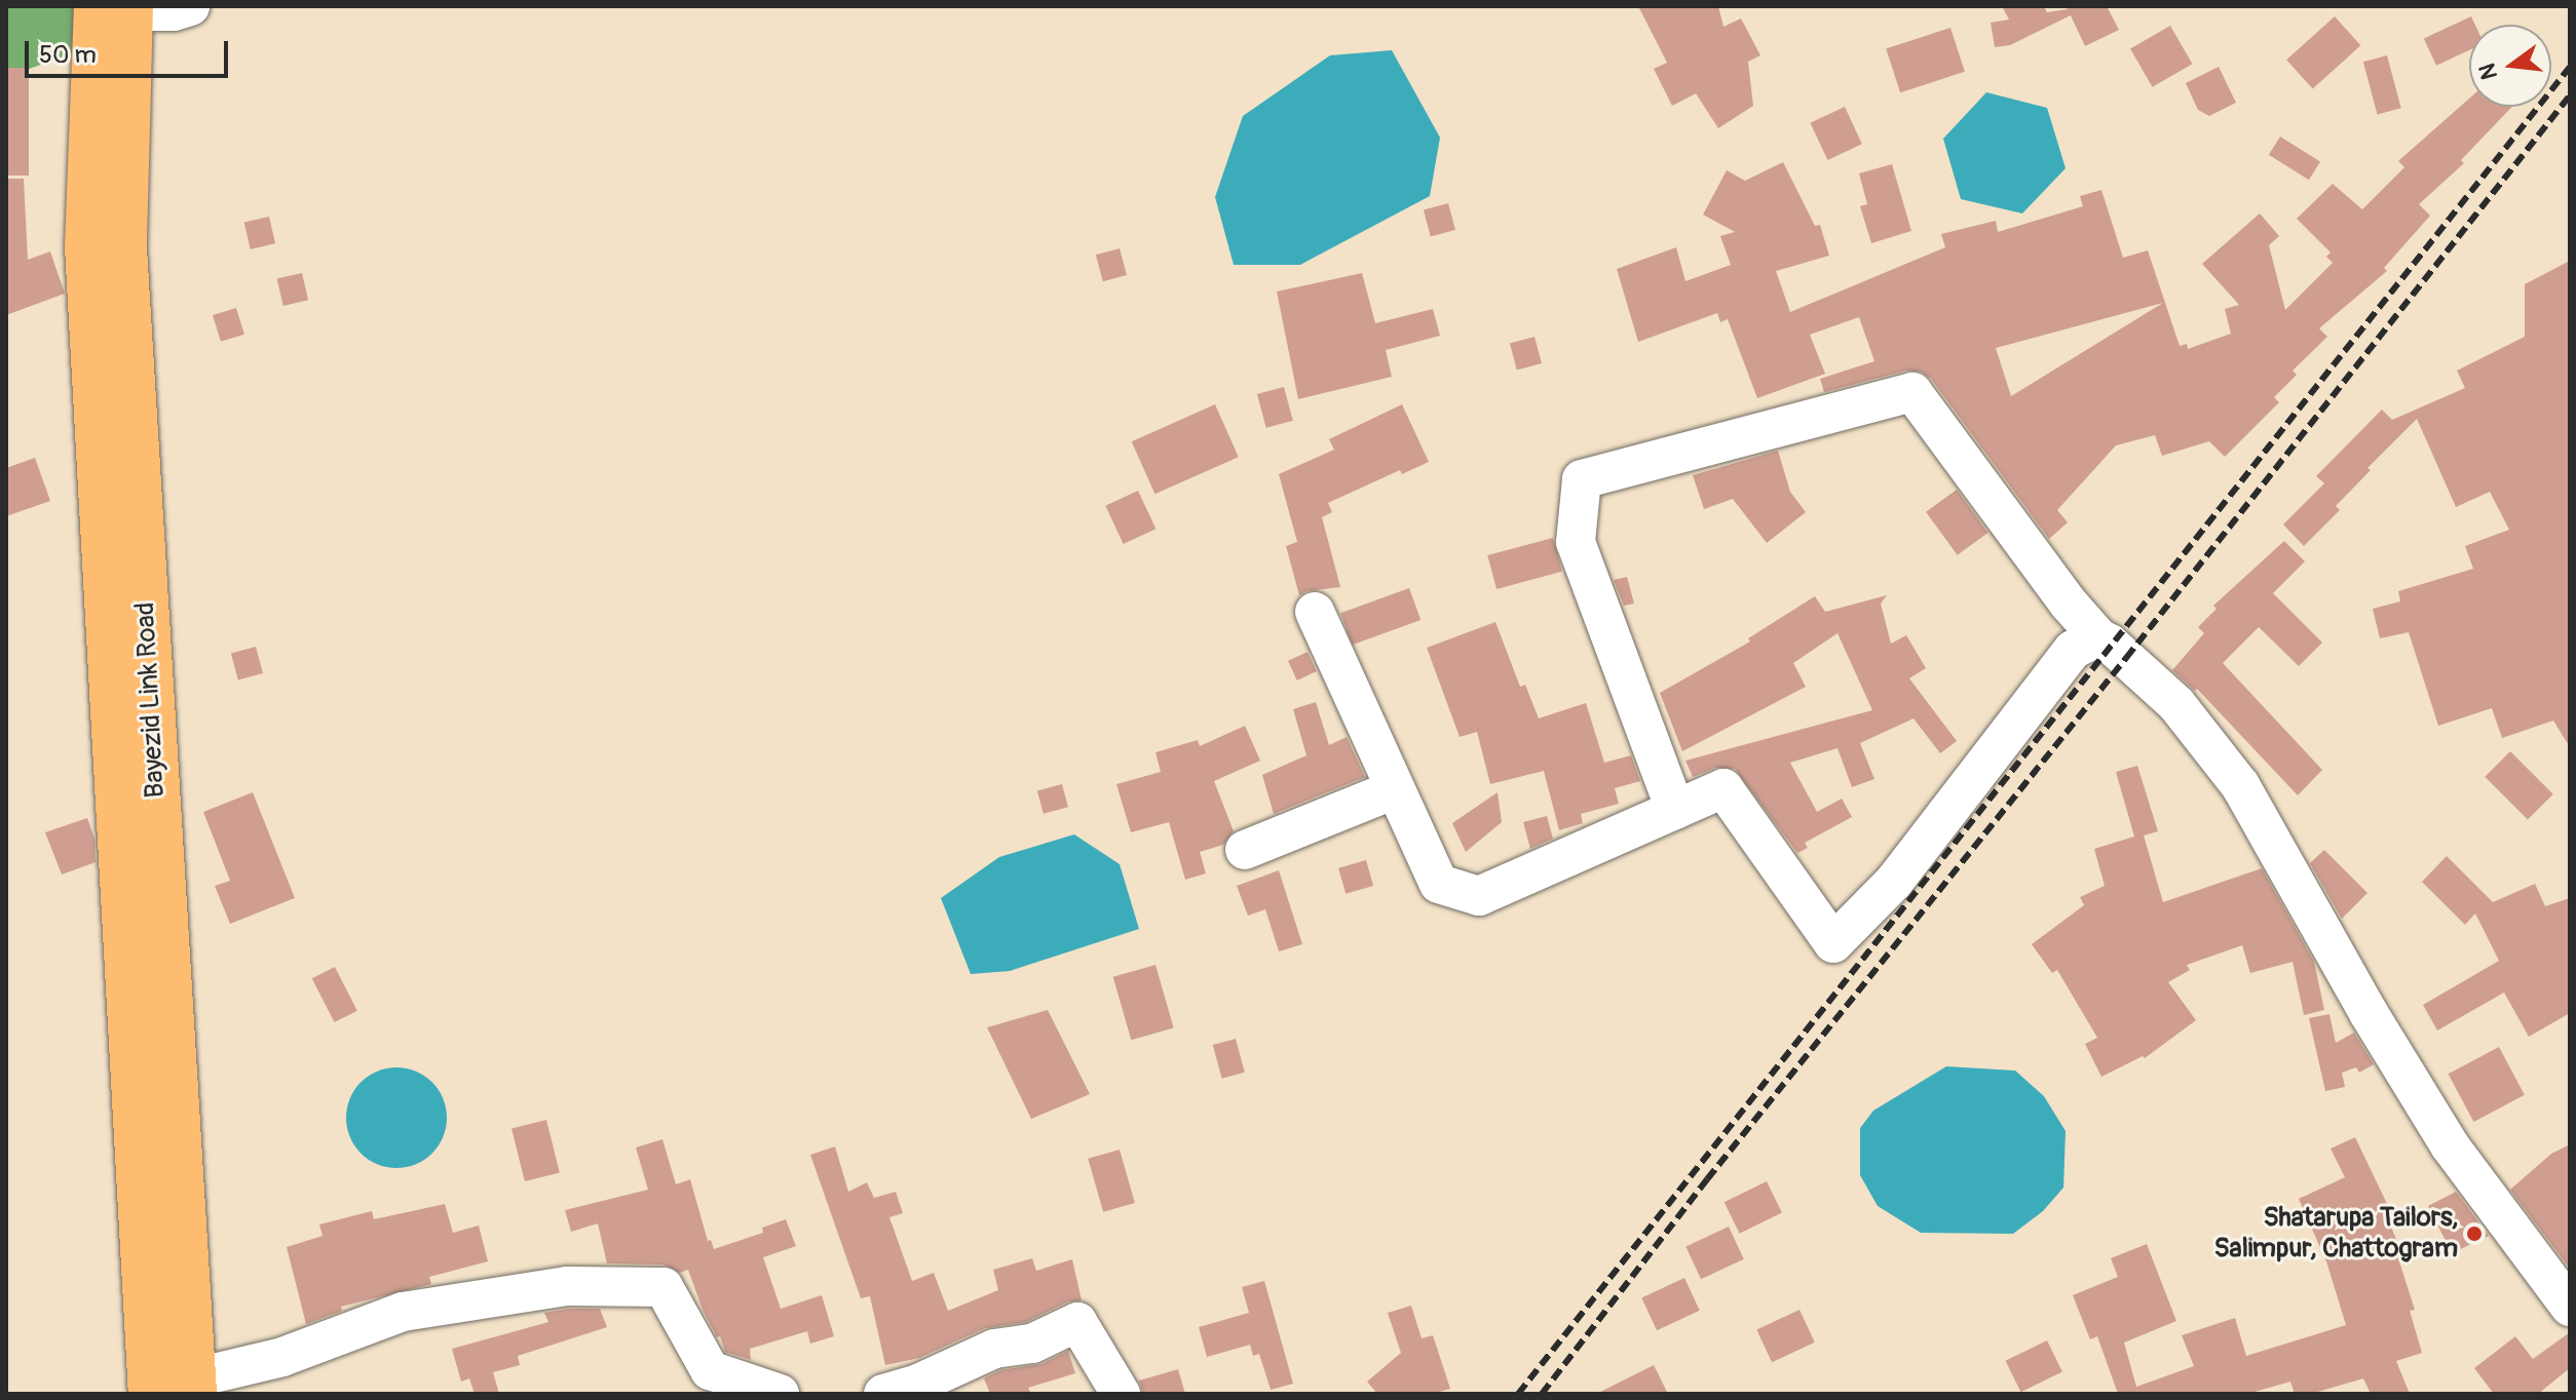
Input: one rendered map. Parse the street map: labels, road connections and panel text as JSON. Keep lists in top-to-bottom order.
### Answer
{
  "streets": {
    "main road": ["Bayezid Link Road"]
  },
  "places": ["Shatarupa Tailors, Salimpur, Chattogram"],
  "scale_bar": "50 m",
  "north": "left"
}
